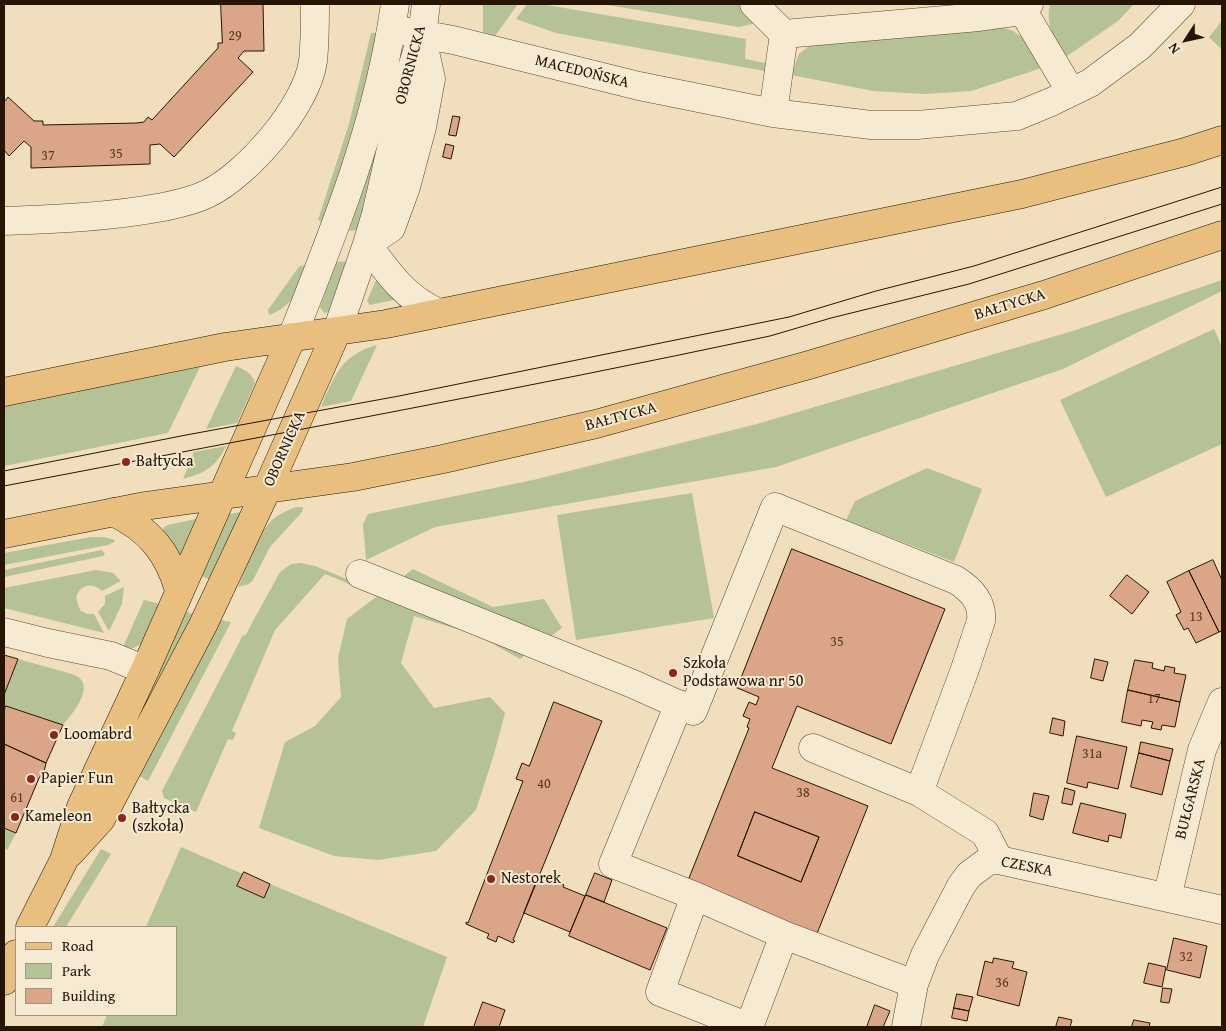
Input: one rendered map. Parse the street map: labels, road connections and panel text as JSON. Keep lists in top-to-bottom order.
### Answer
{
  "streets": {
    "main road": ["OBORNICKA", "BAŁTYCKA"],
    "street": ["MACEDOŃSKA", "BUŁGARSKA", "CZESKA"]
  },
  "crossings": [
    ["OBORNICKA", "MACEDOŃSKA"],
    ["OBORNICKA", "BAŁTYCKA"],
    ["BUŁGARSKA", "CZESKA"]
  ],
  "places": [
    "Bałtycka",
    "Szkoła Podstawowa nr 50",
    "Loomabrd",
    "Papier Fun",
    "Kameleon",
    "Bałtycka (szkoła)",
    "Nestorek"
  ],
  "house_numbers": [
    "29",
    "35",
    "37",
    "13",
    "35",
    "17",
    "31a",
    "40",
    "38",
    "61",
    "32",
    "36"
  ],
  "legend": ["Road", "Park", "Building"],
  "north": "bottom left"
}
